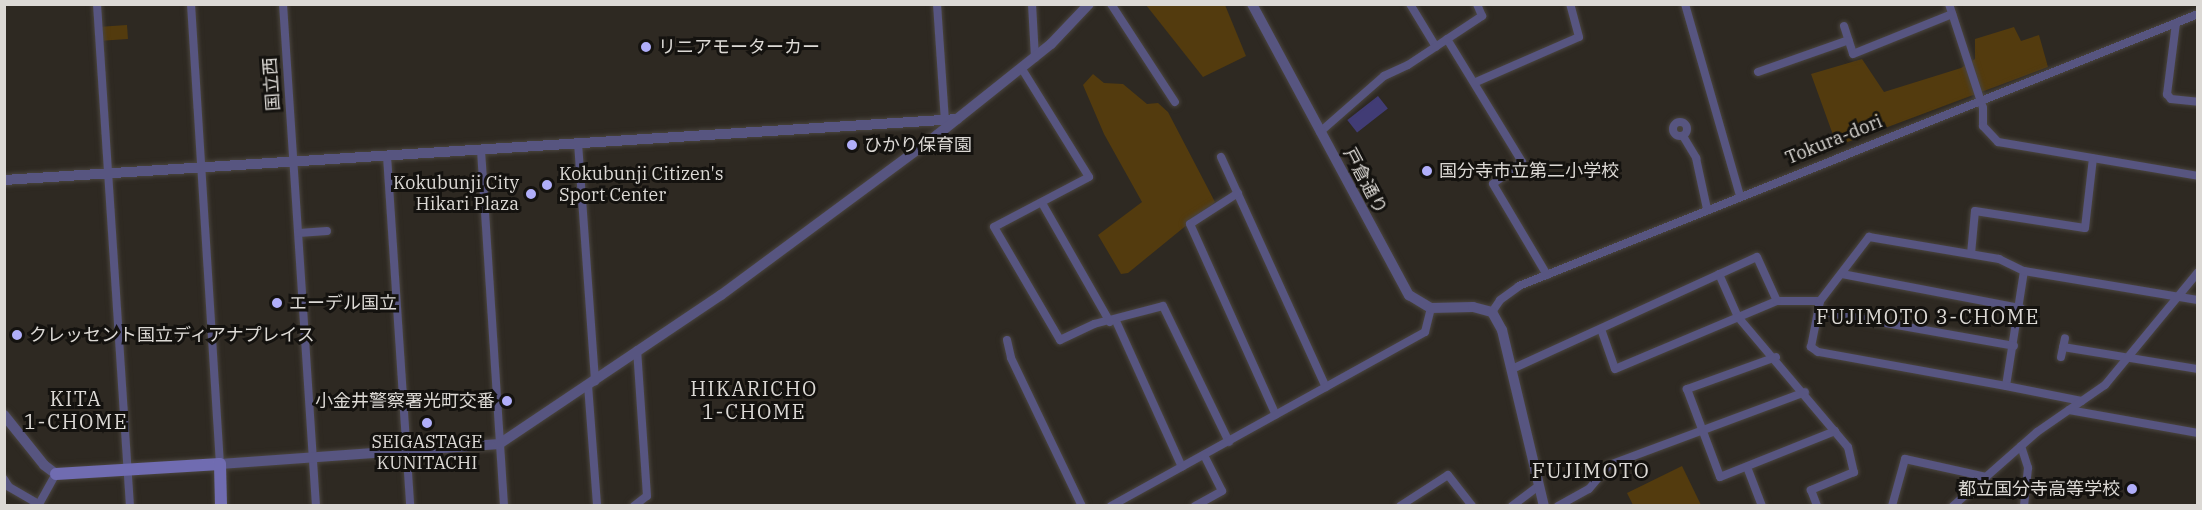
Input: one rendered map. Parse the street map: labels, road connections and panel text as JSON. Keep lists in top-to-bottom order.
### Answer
{
  "streets": {
    "street": ["国立西", "Tokura-dori", "戸倉通り"]
  },
  "districts": [
    "FUJIMOTO 3-CHOME",
    "HIKARICHO 1-CHOME",
    "KITA 1-CHOME",
    "FUJIMOTO"
  ],
  "places": [
    "リニアモーターカー",
    "ひかり保育園",
    "国分寺市立第二小学校",
    "Kokubunji Citizen's Sport Center",
    "Kokubunji City Hikari Plaza",
    "エーデル国立",
    "クレッセント国立ディアナプレイス",
    "小金井警察署光町交番",
    "SEIGASTAGE KUNITACHI",
    "都立国分寺高等学校"
  ]
}
